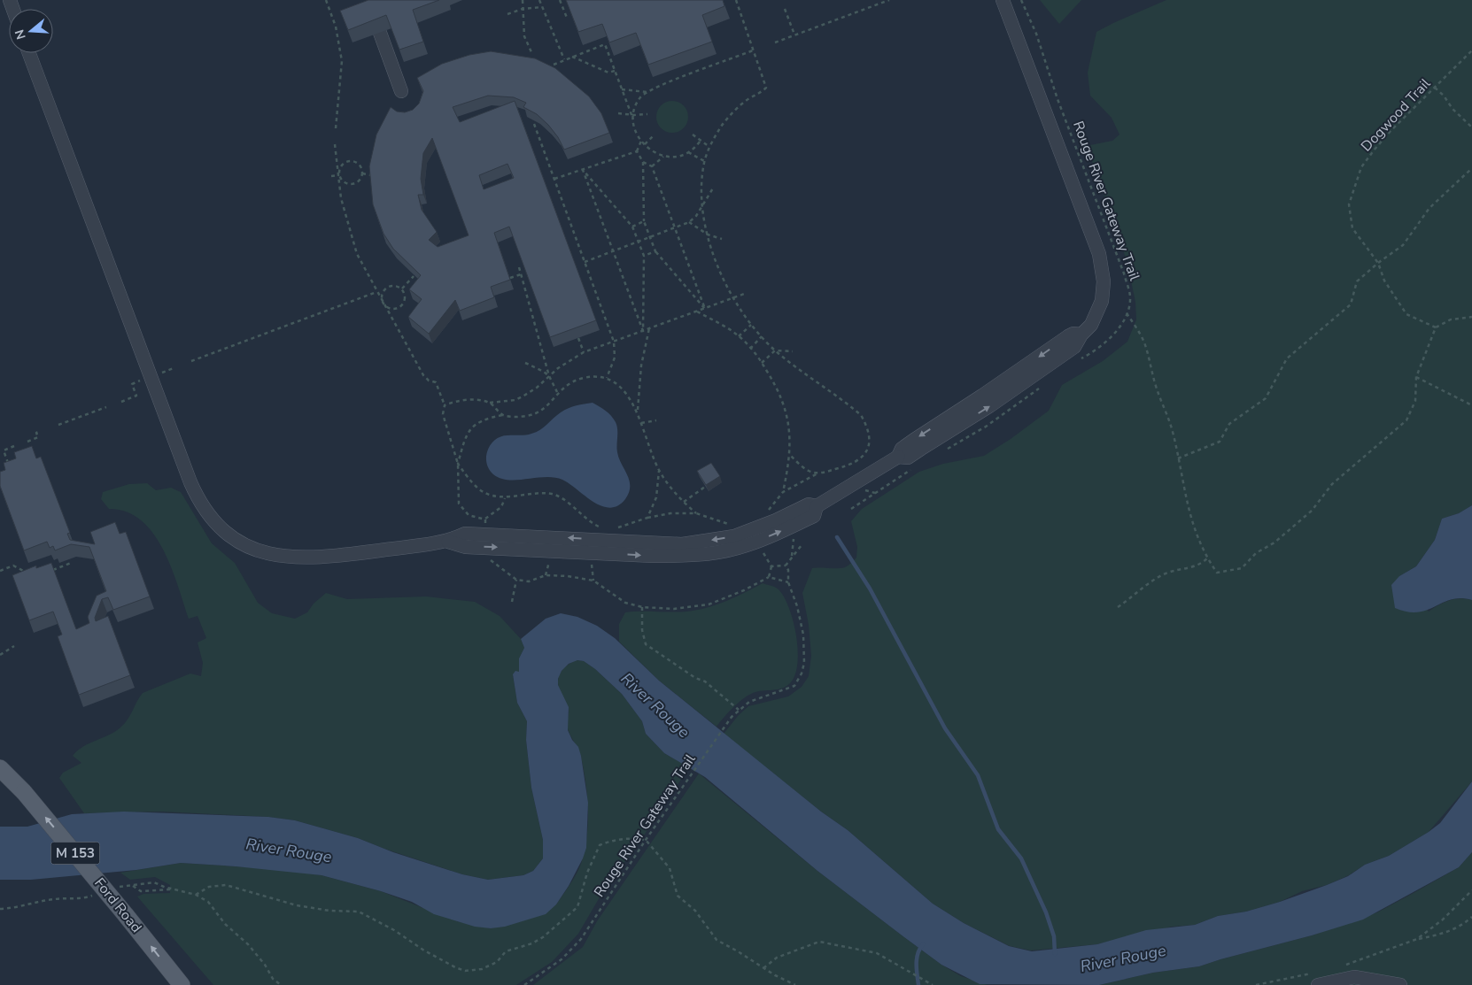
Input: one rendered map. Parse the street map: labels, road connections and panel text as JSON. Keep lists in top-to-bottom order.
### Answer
{
  "streets": {
    "main road": ["M 153", "Ford Road"],
    "path": ["Dogwood Trail", "Rouge River Gateway Trail"]
  },
  "one_way": ["Ford Road"],
  "water": ["River Rouge"],
  "north": "left"
}
